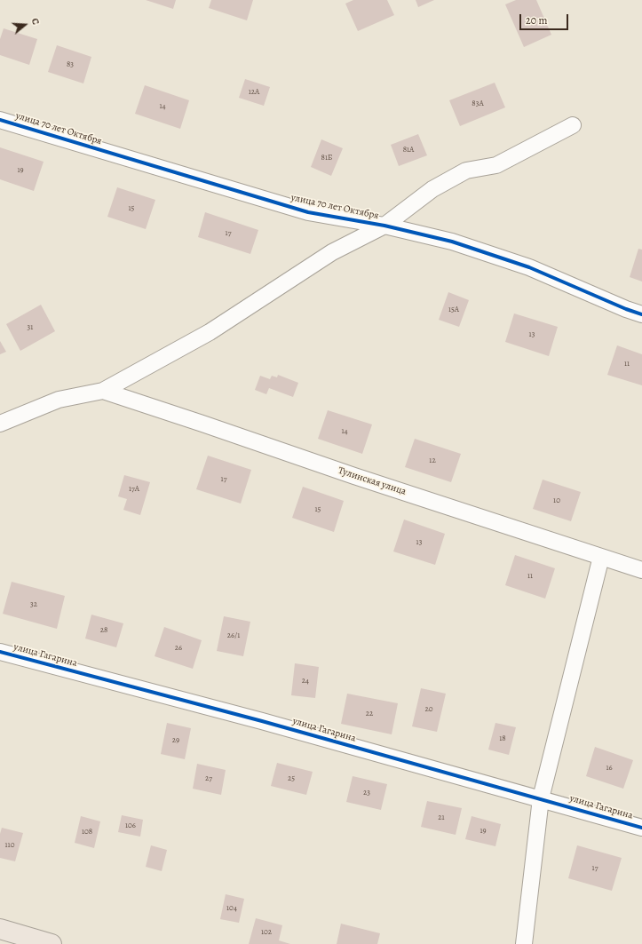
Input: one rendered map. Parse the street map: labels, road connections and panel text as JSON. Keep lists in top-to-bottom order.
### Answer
{
  "streets": {
    "street": ["улица 70 лет Октября", "Тулинская улица", "улица Гагарина"]
  },
  "house_numbers": [
    "83",
    "12А",
    "83А",
    "14",
    "81А",
    "81Б",
    "19",
    "15",
    "17",
    "15А",
    "31",
    "13",
    "11",
    "14",
    "12",
    "17",
    "17А",
    "10",
    "15",
    "13",
    "11",
    "32",
    "28",
    "26/1",
    "26",
    "24",
    "20",
    "22",
    "18",
    "29",
    "16",
    "27",
    "25",
    "23",
    "21",
    "106",
    "19",
    "108",
    "110",
    "17",
    "104",
    "102"
  ],
  "scale_bar": "20 m",
  "north": "right"
}
